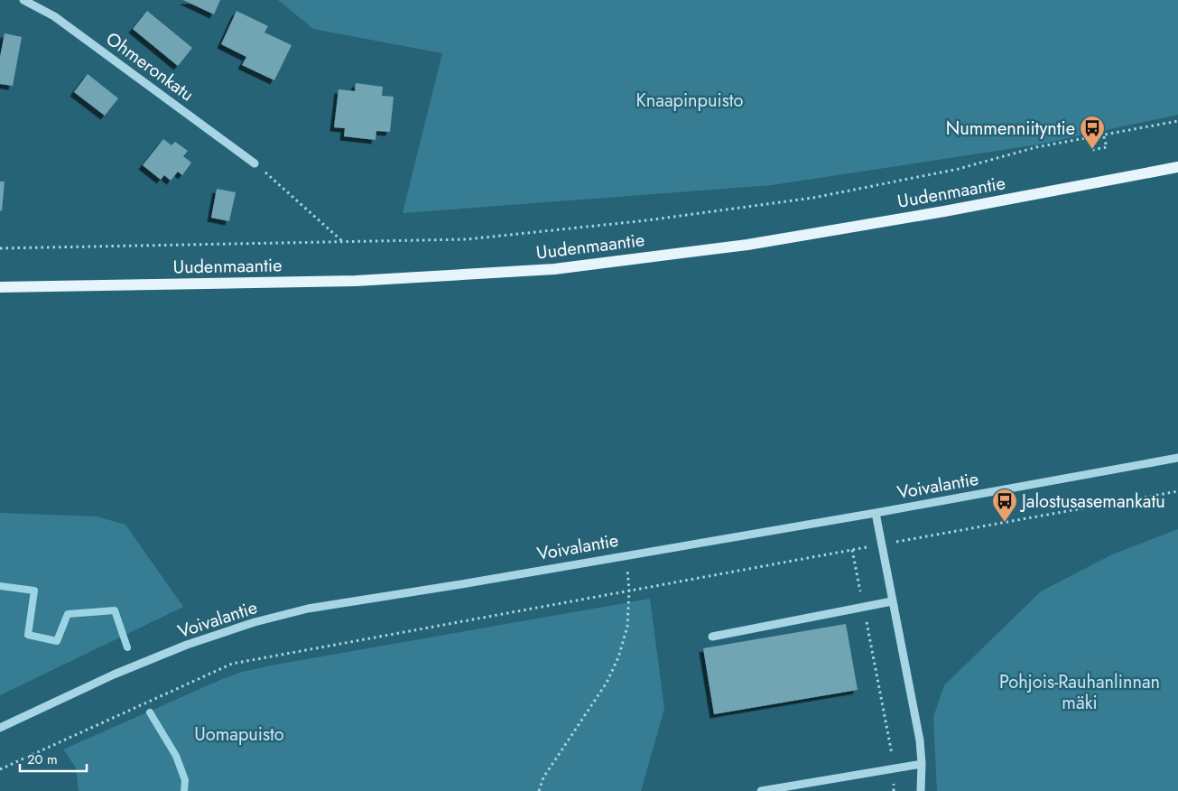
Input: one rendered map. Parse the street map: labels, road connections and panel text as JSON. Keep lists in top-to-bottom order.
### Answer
{
  "streets": {
    "main road": ["Uudenmaantie"],
    "street": ["Ohmeronkatu", "Voivalantie"]
  },
  "parks": ["Knaapinpuisto", "Pohjois-Rauhanlinnan mäki", "Uomapuisto"],
  "places": {
    "bus stop": ["Nummenniityntie", "Jalostusasemankatu"]
  },
  "scale_bar": "20 m"
}
